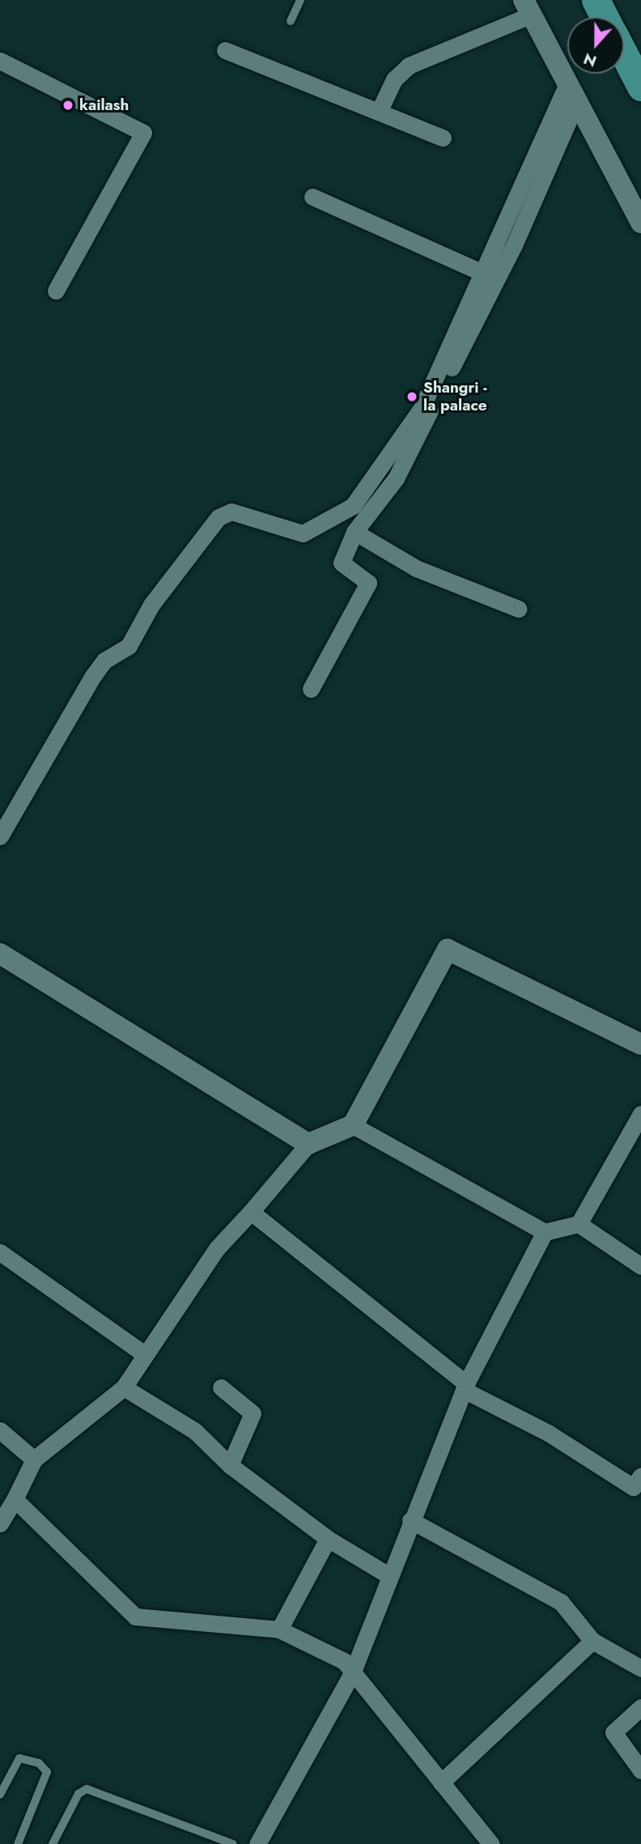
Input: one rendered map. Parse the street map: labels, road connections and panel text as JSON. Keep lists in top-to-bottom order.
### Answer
{
  "places": ["kailash", "Shangri - la palace"],
  "north": "bottom"
}
